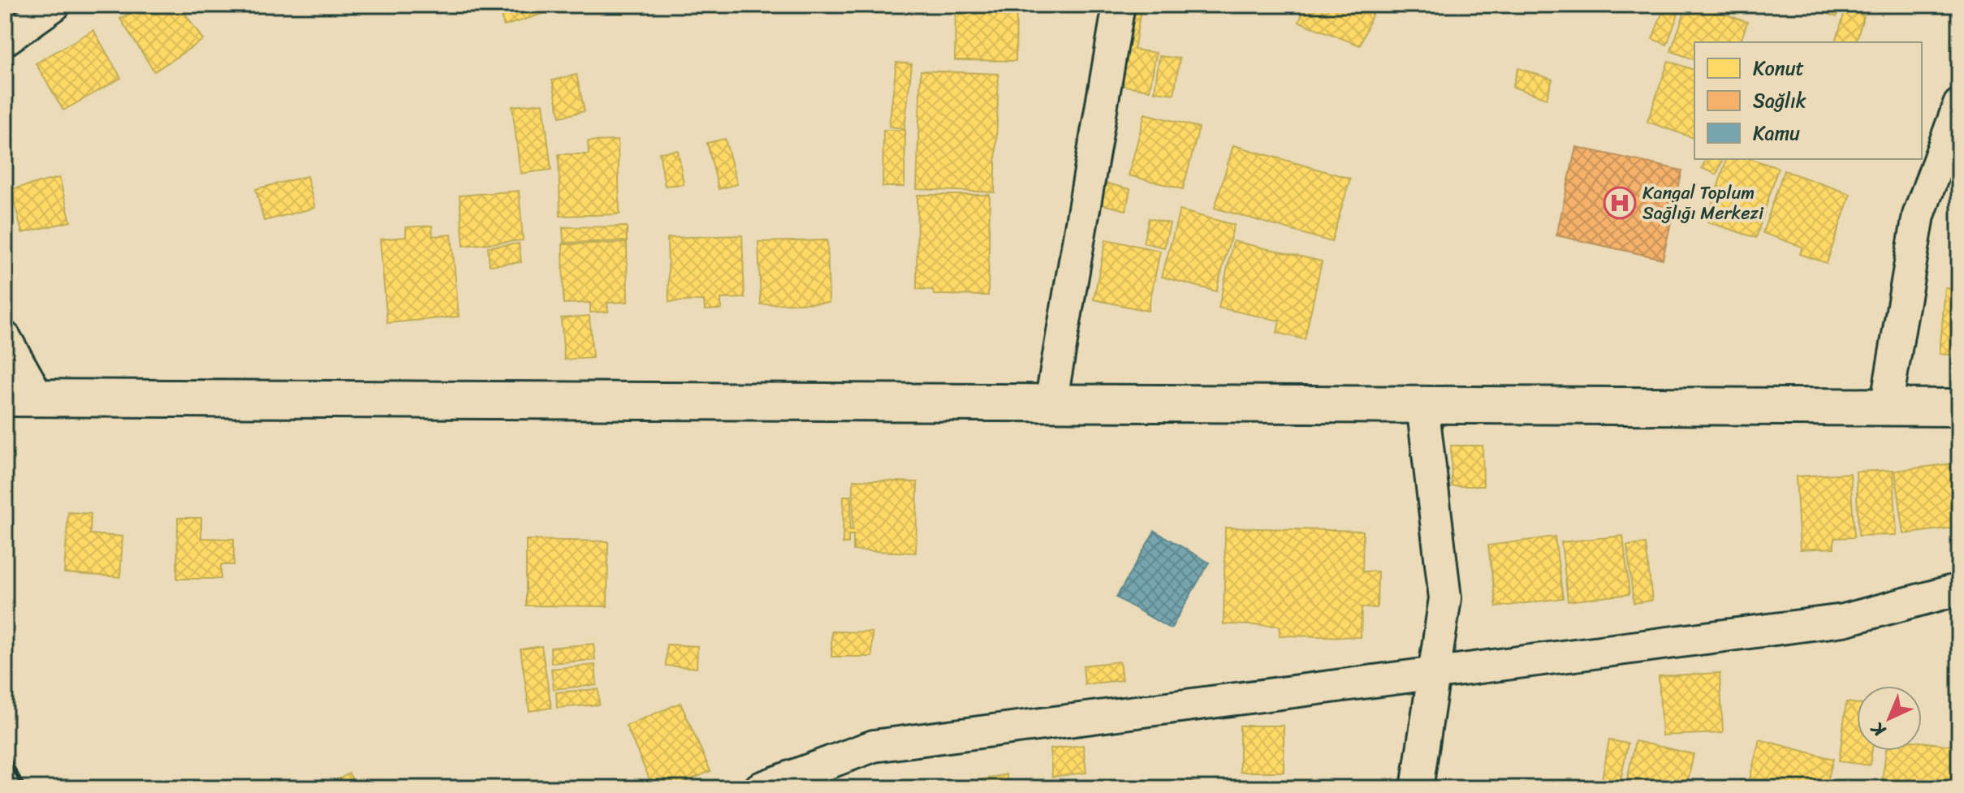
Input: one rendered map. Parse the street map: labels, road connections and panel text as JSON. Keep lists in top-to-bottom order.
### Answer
{
  "places": {
    "hospital": ["Kangal Toplum Sağlığı Merkezi"]
  },
  "legend": ["Konut", "Sağlık", "Kamu"],
  "north": "bottom left"
}
